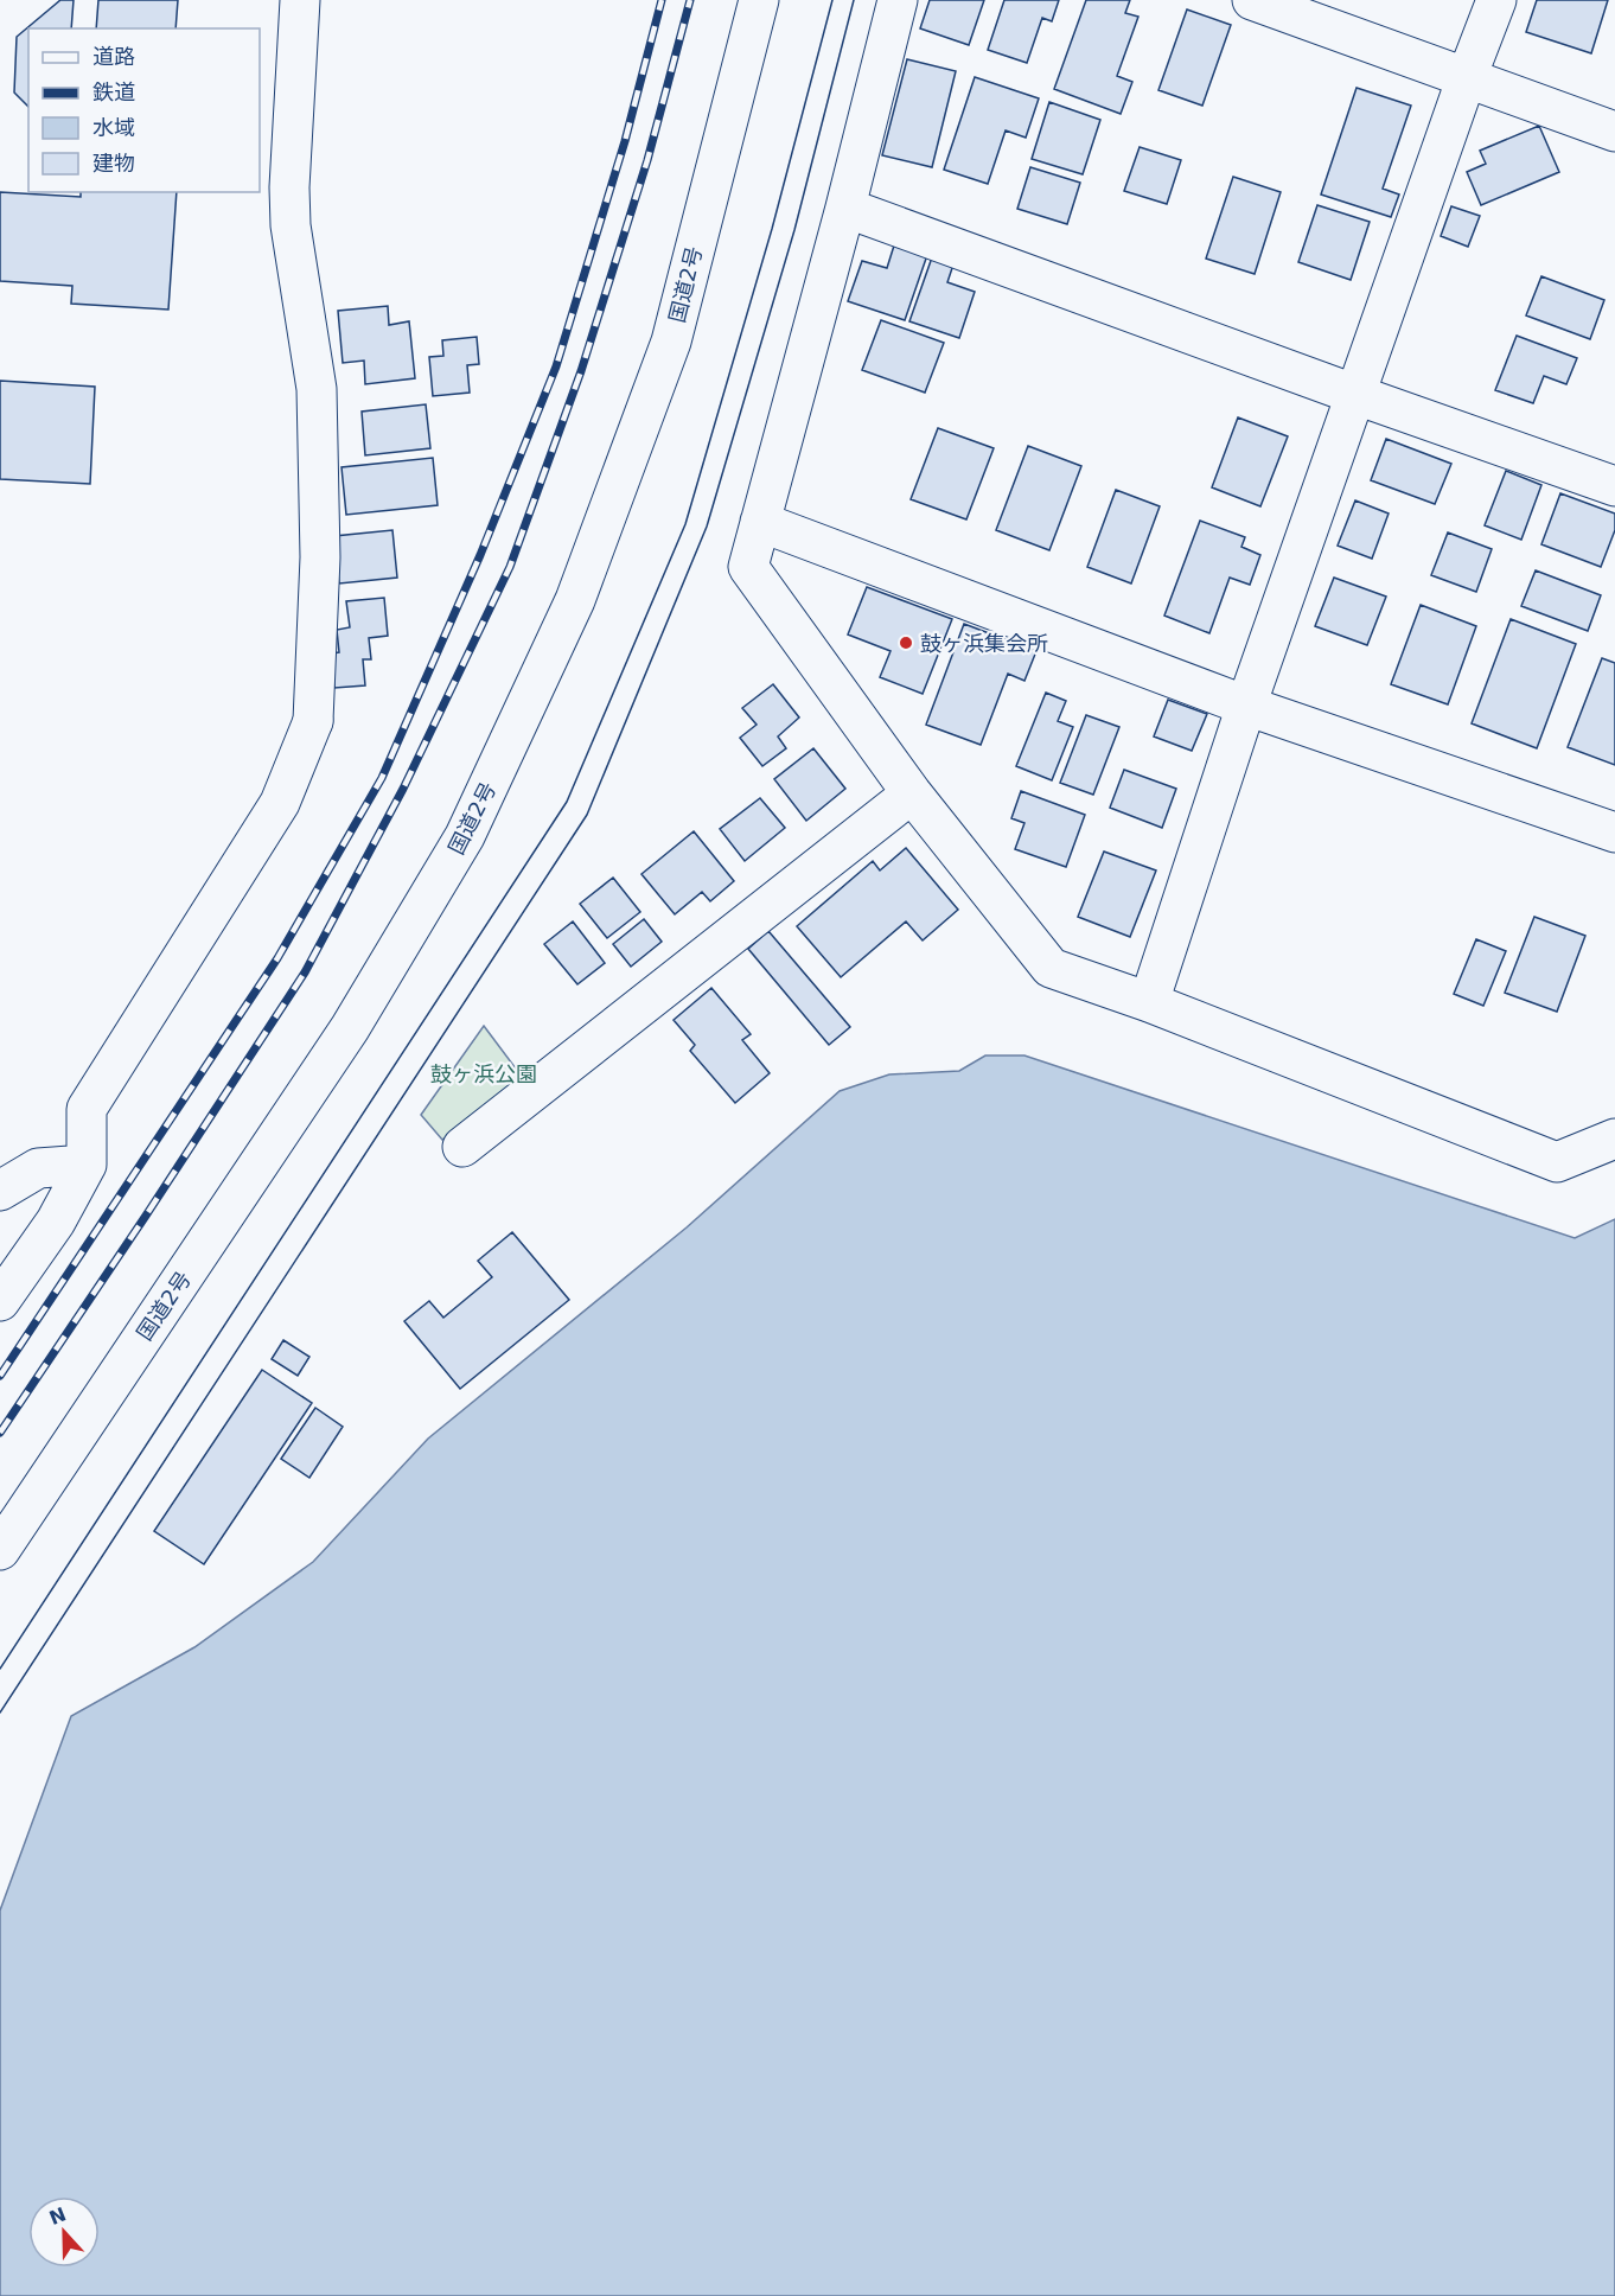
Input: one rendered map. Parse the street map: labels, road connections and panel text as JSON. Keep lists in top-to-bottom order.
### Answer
{
  "streets": {
    "main road": ["国道2号"]
  },
  "parks": ["鼓ヶ浜公園"],
  "places": ["鼓ヶ浜集会所"],
  "legend": [
    "道路",
    "鉄道",
    "水域",
    "建物"
  ],
  "north": "top"
}
